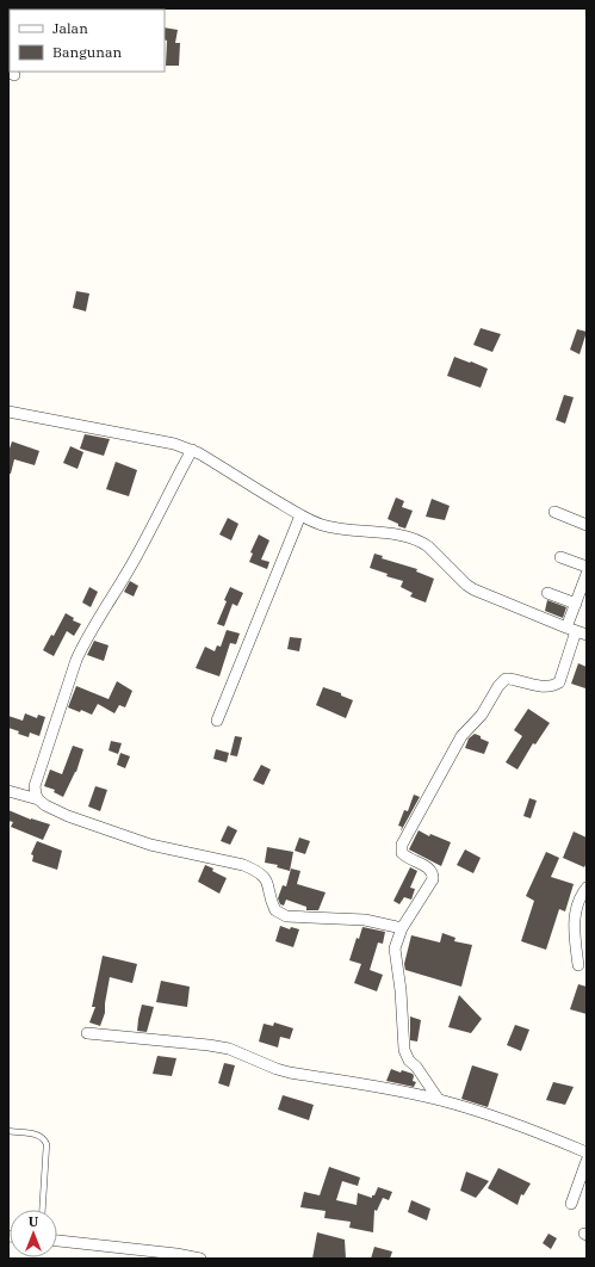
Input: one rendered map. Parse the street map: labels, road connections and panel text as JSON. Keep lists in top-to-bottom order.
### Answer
{
  "legend": ["Jalan", "Bangunan"],
  "north": "top"
}
